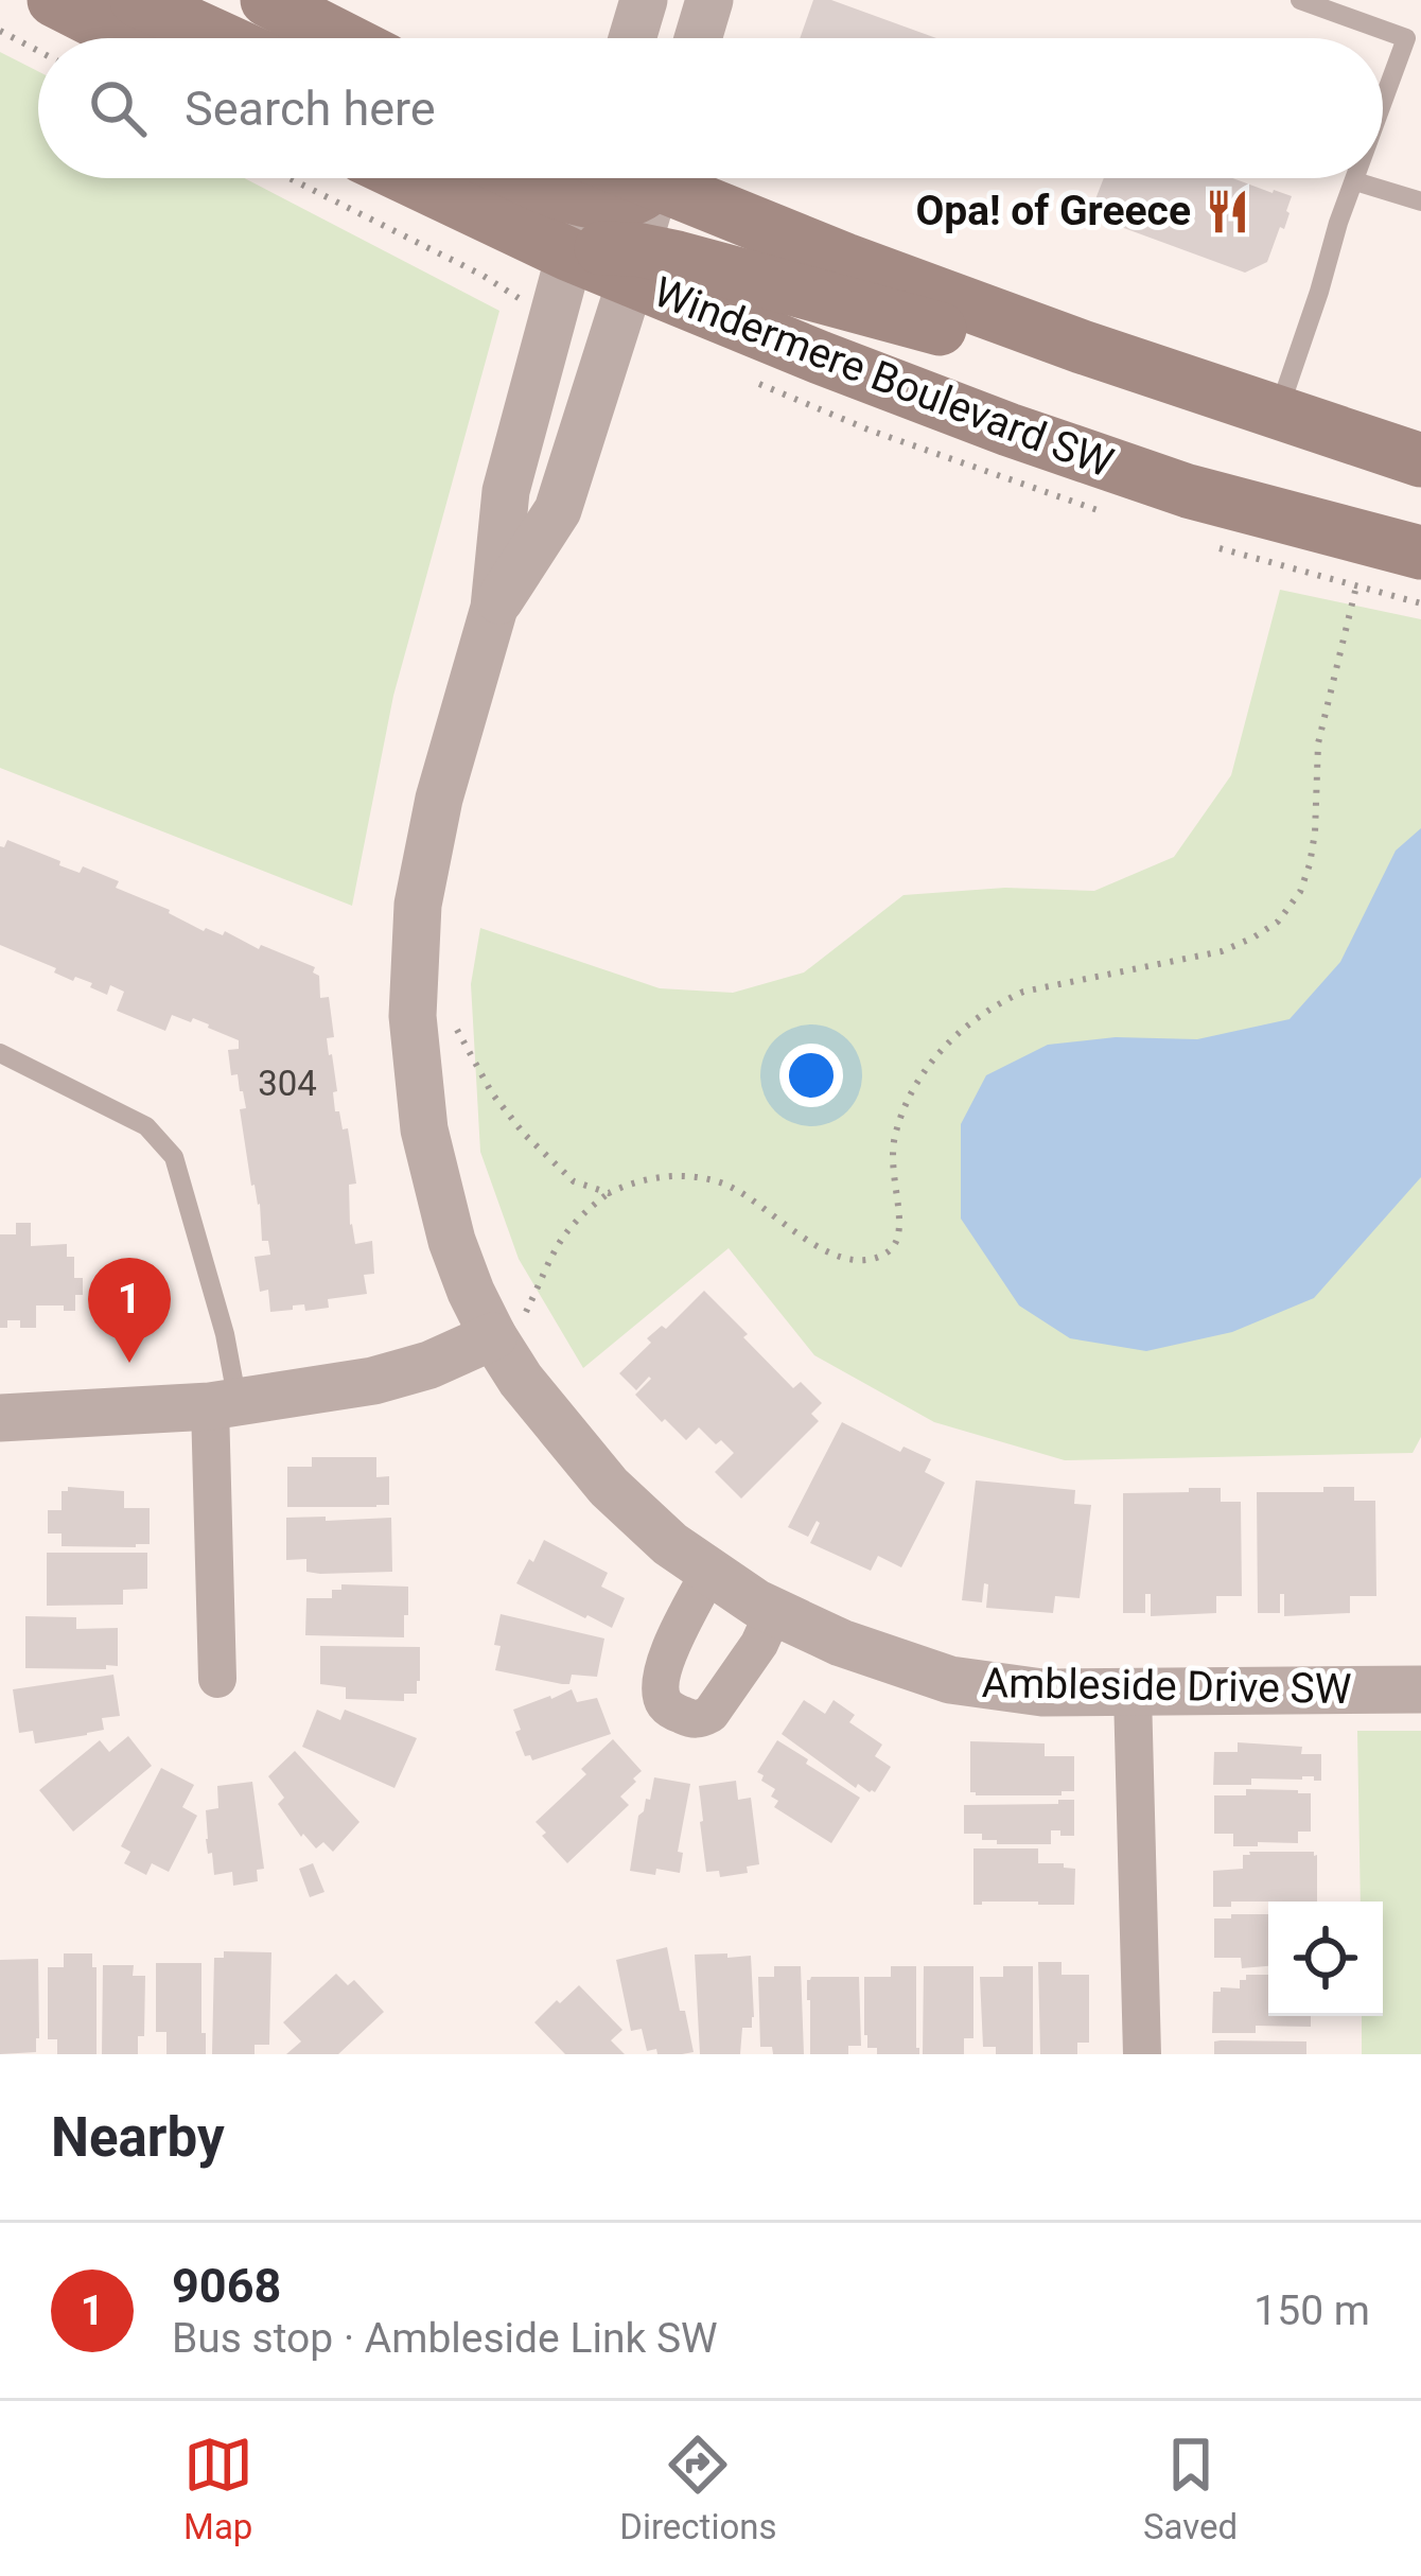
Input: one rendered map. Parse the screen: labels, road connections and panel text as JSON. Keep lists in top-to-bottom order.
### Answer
{
  "streets": {
    "main road": ["Windermere Boulevard SW"],
    "street": ["Ambleside Drive SW"]
  },
  "crossings": [
    ["Windermere Boulevard SW", "Ambleside Drive SW"]
  ],
  "places": {
    "restaurant": ["Opa! of Greece"]
  },
  "house_numbers": ["304"],
  "page": {
    "search": "Search here",
    "pins": "1",
    "heading": "Nearby",
    "list": [
      {
        "mark": "1",
        "name": "9068",
        "note": "Bus stop · Ambleside Link SW",
        "value": "150 m"
      }
    ],
    "nav": ["Map", "Directions", "Saved"]
  }
}
